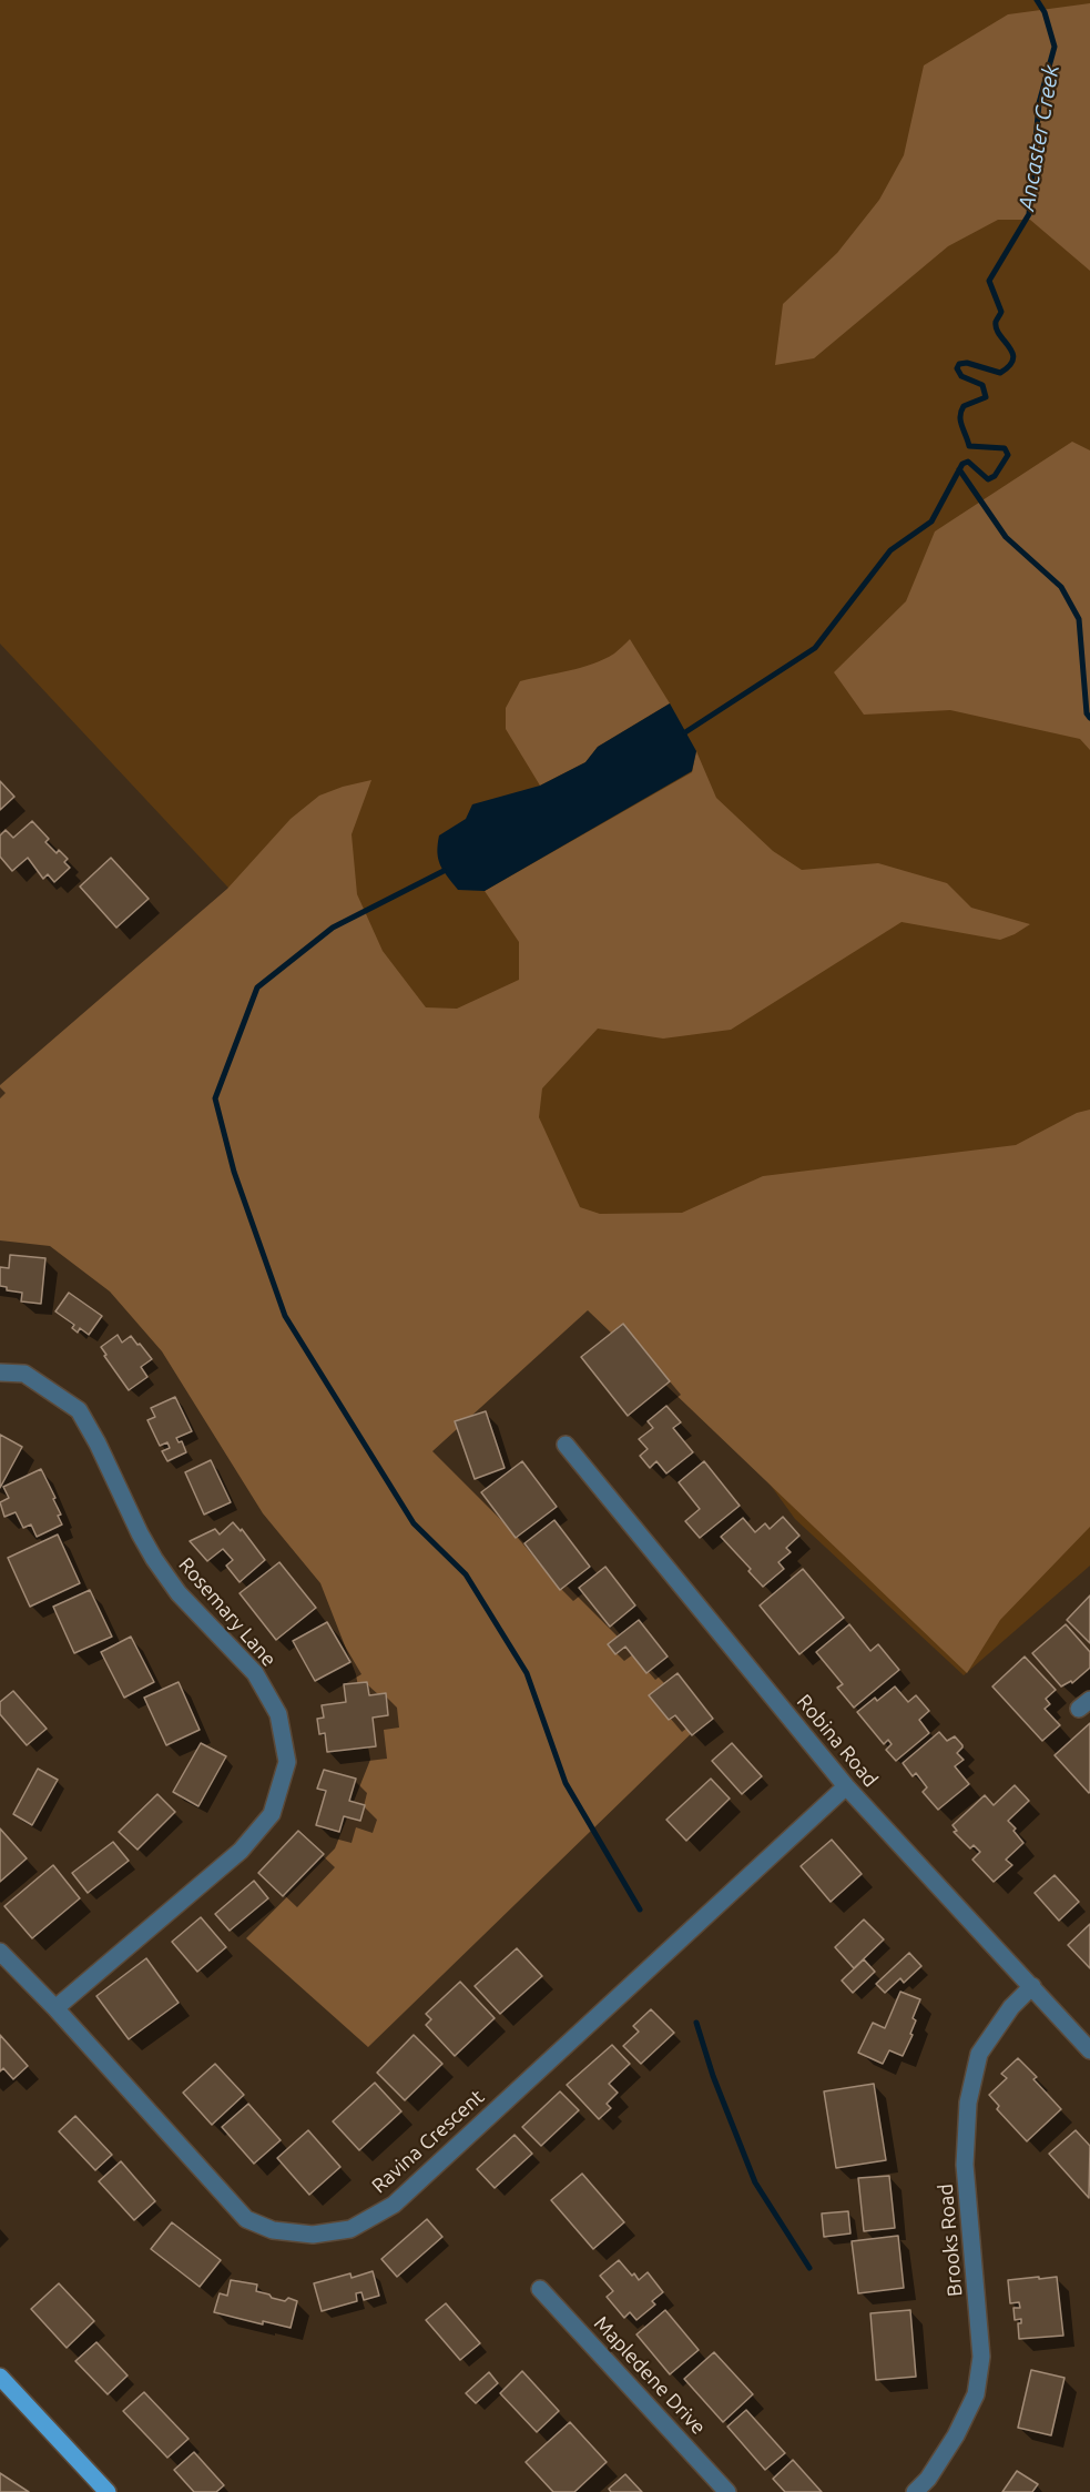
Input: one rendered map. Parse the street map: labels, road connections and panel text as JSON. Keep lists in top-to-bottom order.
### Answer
{
  "streets": {
    "street": [
      "Rosemary Lane",
      "Robina Road",
      "Ravina Crescent",
      "Brooks Road",
      "Mapledene Drive"
    ]
  },
  "crossings": [
    ["Rosemary Lane", "Ravina Crescent"],
    ["Robina Road", "Ravina Crescent"],
    ["Robina Road", "Brooks Road"]
  ],
  "water": ["Ancaster Creek"]
}
